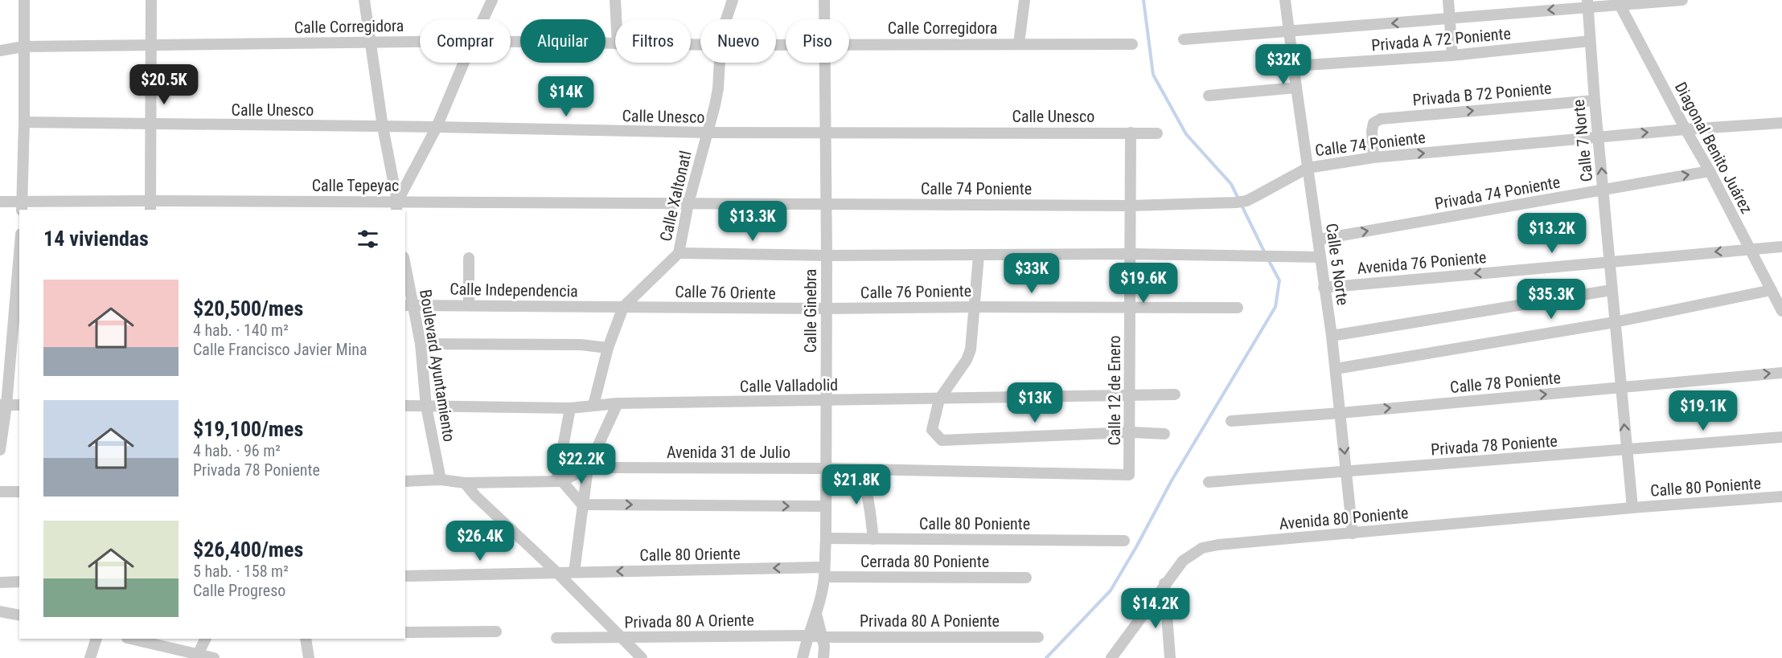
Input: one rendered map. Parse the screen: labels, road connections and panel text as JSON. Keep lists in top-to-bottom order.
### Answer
{
  "streets": {
    "street": [
      "Calle Corregidora",
      "Privada A 72 Poniente",
      "Privada B 72 Poniente",
      "Calle Unesco",
      "Calle 7 Norte",
      "Calle 74 Poniente",
      "Diagonal Benito Juárez",
      "Calle Tepeyac",
      "Privada 74 Poniente",
      "Calle Xaltonatl",
      "Avenida 76 Poniente",
      "Calle 5 Norte",
      "Calle Independencia",
      "Calle 76 Poniente",
      "Calle 76 Oriente",
      "Calle Ginebra",
      "Boulevard Ayuntamiento",
      "Calle 78 Poniente",
      "Calle Valladolid",
      "Calle 12 de Enero",
      "Privada 78 Poniente",
      "Avenida 31 de Julio",
      "Calle 80 Poniente",
      "Avenida 80 Poniente",
      "Calle 80 Oriente",
      "Cerrada 80 Poniente",
      "Privada 80 A Oriente",
      "Privada 80 A Poniente"
    ]
  },
  "crossings": [
    ["Privada A 72 Poniente", "Calle 7 Norte"],
    ["Privada A 72 Poniente", "Calle 5 Norte"],
    ["Privada B 72 Poniente", "Calle 7 Norte"],
    ["Privada B 72 Poniente", "Calle 74 Poniente"],
    ["Calle Unesco", "Calle Xaltonatl"],
    ["Calle Unesco", "Calle Ginebra"],
    ["Calle Unesco", "Calle 12 de Enero"],
    ["Calle 7 Norte", "Calle 74 Poniente"],
    ["Calle 7 Norte", "Privada 74 Poniente"],
    ["Calle 7 Norte", "Avenida 76 Poniente"],
    ["Calle 7 Norte", "Calle 78 Poniente"],
    ["Calle 7 Norte", "Privada 78 Poniente"],
    ["Calle 7 Norte", "Calle 80 Poniente"],
    ["Calle 7 Norte", "Avenida 80 Poniente"],
    ["Calle 74 Poniente", "Diagonal Benito Juárez"],
    ["Calle 74 Poniente", "Calle Tepeyac"],
    ["Calle 74 Poniente", "Calle Xaltonatl"],
    ["Calle 74 Poniente", "Calle 5 Norte"],
    ["Calle 74 Poniente", "Calle Ginebra"],
    ["Calle 74 Poniente", "Calle 12 de Enero"],
    ["Diagonal Benito Juárez", "Privada 74 Poniente"],
    ["Diagonal Benito Juárez", "Avenida 76 Poniente"],
    ["Calle Tepeyac", "Calle Xaltonatl"],
    ["Privada 74 Poniente", "Calle 5 Norte"],
    ["Calle Xaltonatl", "Calle Independencia"],
    ["Calle Xaltonatl", "Calle 76 Oriente"],
    ["Calle Xaltonatl", "Calle Valladolid"],
    ["Avenida 76 Poniente", "Calle 5 Norte"],
    ["Calle 5 Norte", "Calle 78 Poniente"],
    ["Calle 5 Norte", "Privada 78 Poniente"],
    ["Calle 5 Norte", "Avenida 80 Poniente"],
    ["Calle Independencia", "Calle 76 Oriente"],
    ["Calle Independencia", "Boulevard Ayuntamiento"],
    ["Calle 76 Poniente", "Calle 76 Oriente"],
    ["Calle 76 Poniente", "Calle Ginebra"],
    ["Calle 76 Poniente", "Calle 12 de Enero"],
    ["Calle 76 Oriente", "Calle Ginebra"],
    ["Calle Ginebra", "Calle Valladolid"],
    ["Calle Ginebra", "Avenida 31 de Julio"],
    ["Calle Ginebra", "Calle 80 Poniente"],
    ["Calle Ginebra", "Calle 80 Oriente"],
    ["Calle Ginebra", "Cerrada 80 Poniente"],
    ["Calle Ginebra", "Privada 80 A Oriente"],
    ["Calle Ginebra", "Privada 80 A Poniente"],
    ["Boulevard Ayuntamiento", "Calle Valladolid"],
    ["Calle Valladolid", "Calle 12 de Enero"],
    ["Calle 12 de Enero", "Avenida 31 de Julio"],
    ["Calle 80 Poniente", "Avenida 80 Poniente"],
    ["Calle 80 Oriente", "Cerrada 80 Poniente"],
    ["Privada 80 A Oriente", "Privada 80 A Poniente"]
  ],
  "one_way": ["Privada 74 Poniente"],
  "page": {
    "chip": [
      "Comprar",
      "Alquilar",
      "Filtros",
      "Nuevo",
      "Piso"
    ],
    "price": [
      "$32K",
      "$20.5K",
      "$14K",
      "$13.3K",
      "$13.2K",
      "$33K",
      "$19.6K",
      "$35.3K",
      "$13K",
      "$19.1K",
      "$22.2K",
      "$21.8K",
      "$26.4K",
      "$14.2K"
    ],
    "heading": "14 viviendas",
    "list": [
      {
        "name": "$20,500/mes",
        "note": "4 hab. · 140 m² · Calle Francisco Javier Mina"
      },
      {
        "name": "$19,100/mes",
        "note": "4 hab. · 96 m² · Privada 78 Poniente"
      },
      {
        "name": "$26,400/mes",
        "note": "5 hab. · 158 m² · Calle Progreso"
      }
    ]
  }
}
